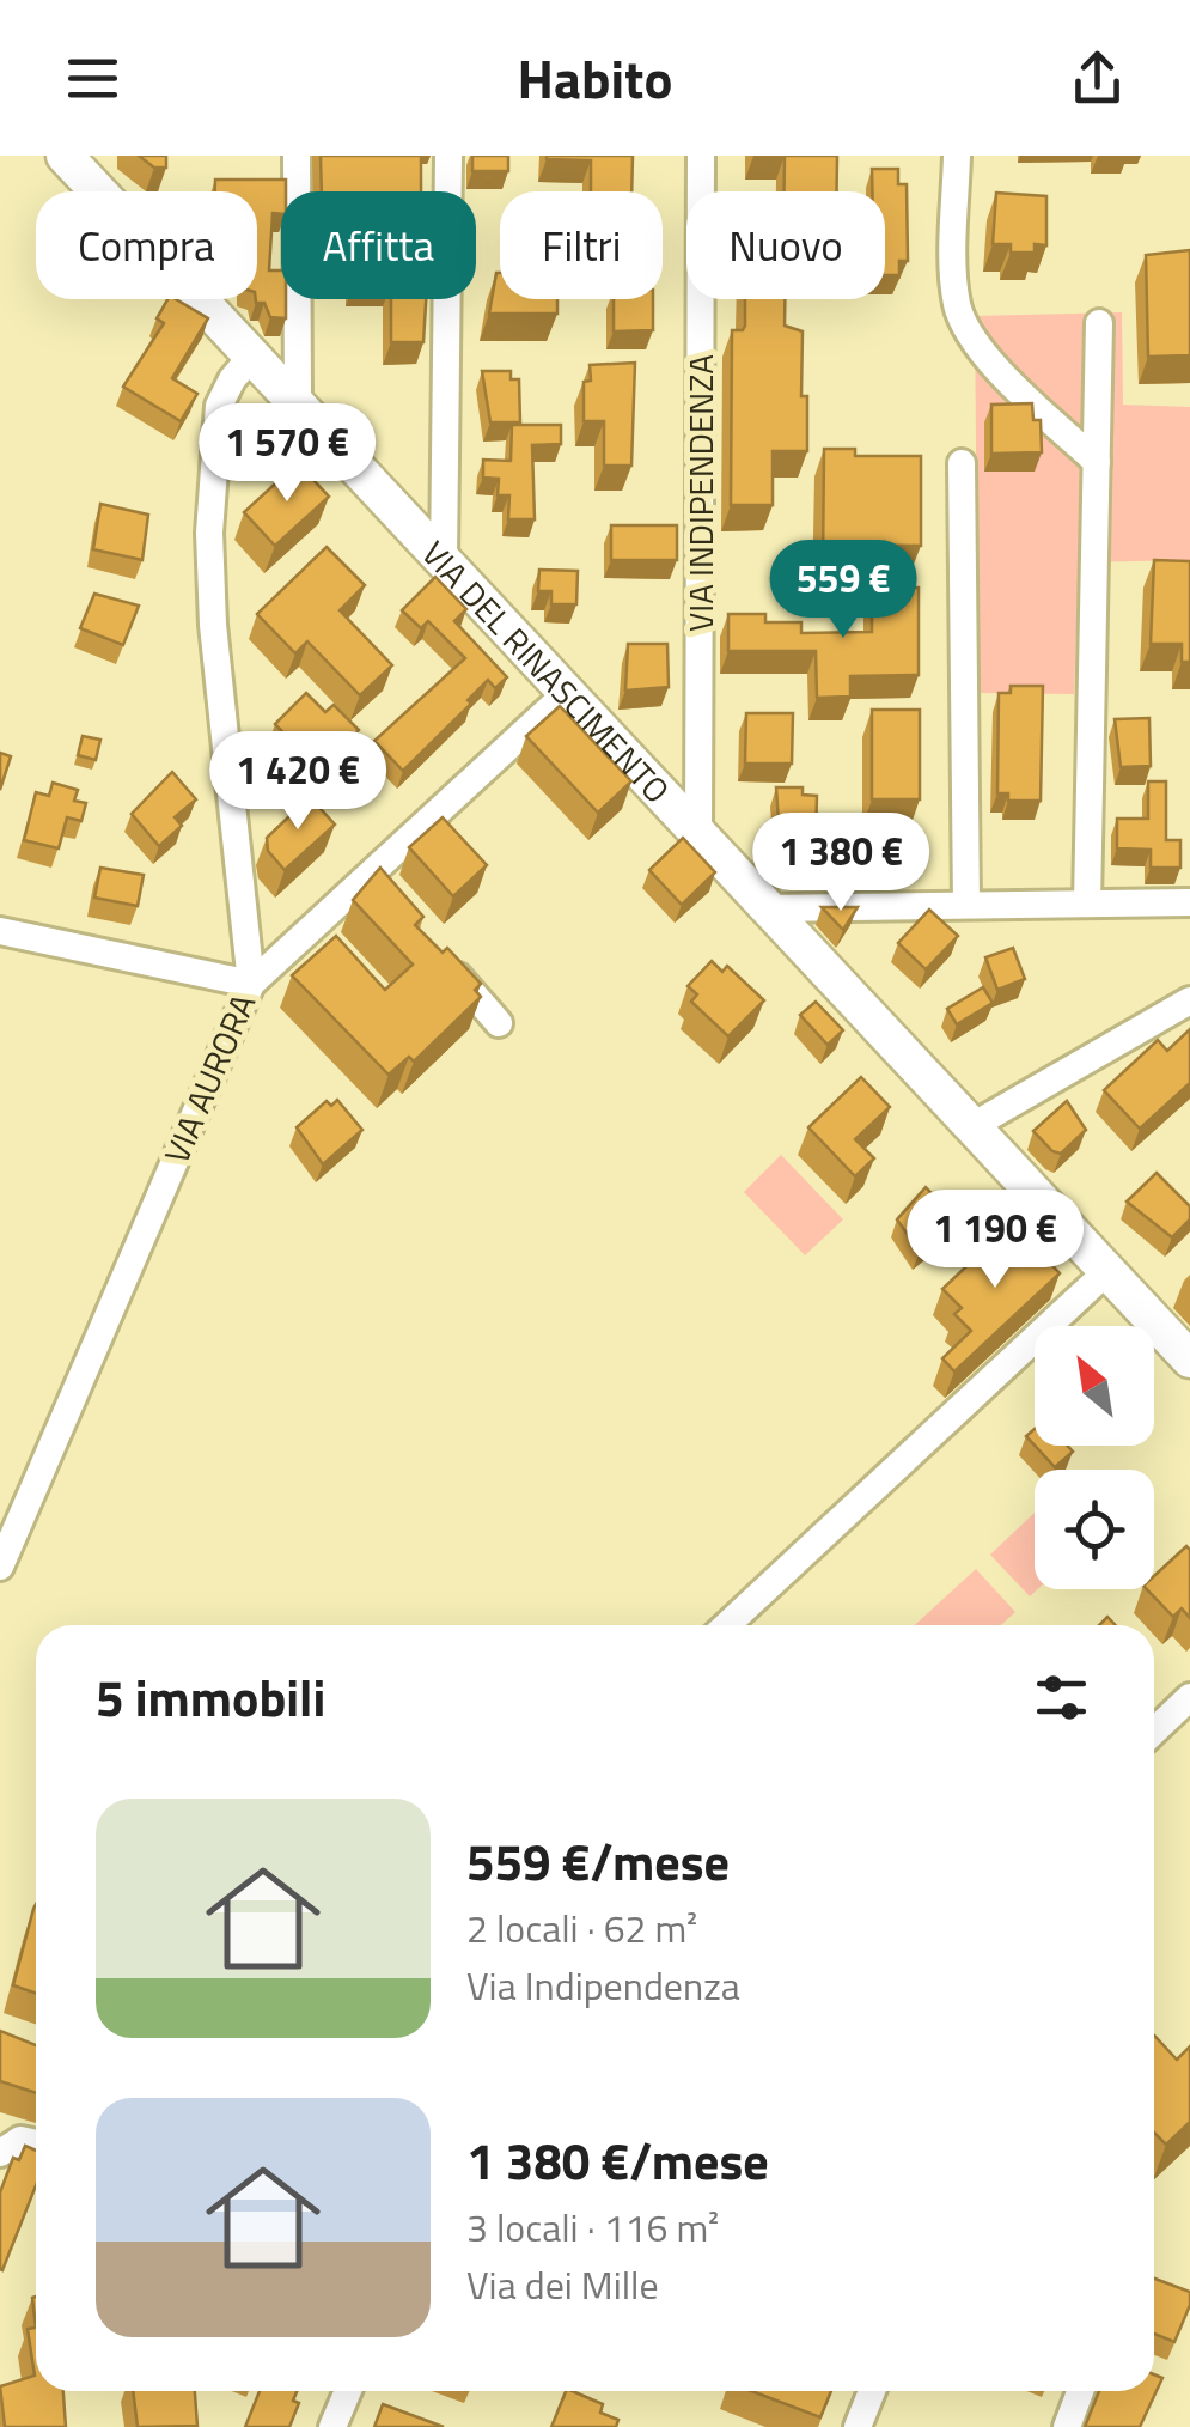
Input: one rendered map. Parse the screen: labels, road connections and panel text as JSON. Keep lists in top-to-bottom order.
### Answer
{
  "streets": {
    "street": ["VIA INDIPENDENZA", "VIA DEL RINASCIMENTO", "VIA AURORA"]
  },
  "crossings": [
    ["VIA INDIPENDENZA", "VIA DEL RINASCIMENTO"],
    ["VIA DEL RINASCIMENTO", "VIA AURORA"]
  ],
  "north": "top left",
  "page": {
    "header": "Habito",
    "chip": [
      "Compra",
      "Affitta",
      "Filtri",
      "Nuovo"
    ],
    "price": [
      "1 570 €",
      "559 €",
      "1 420 €",
      "1 380 €",
      "1 190 €"
    ],
    "heading": "5 immobili",
    "list": [
      {
        "name": "559 €/mese",
        "note": "2 locali · 62 m² · Via Indipendenza"
      },
      {
        "name": "1 380 €/mese",
        "note": "3 locali · 116 m² · Via dei Mille"
      }
    ]
  }
}
